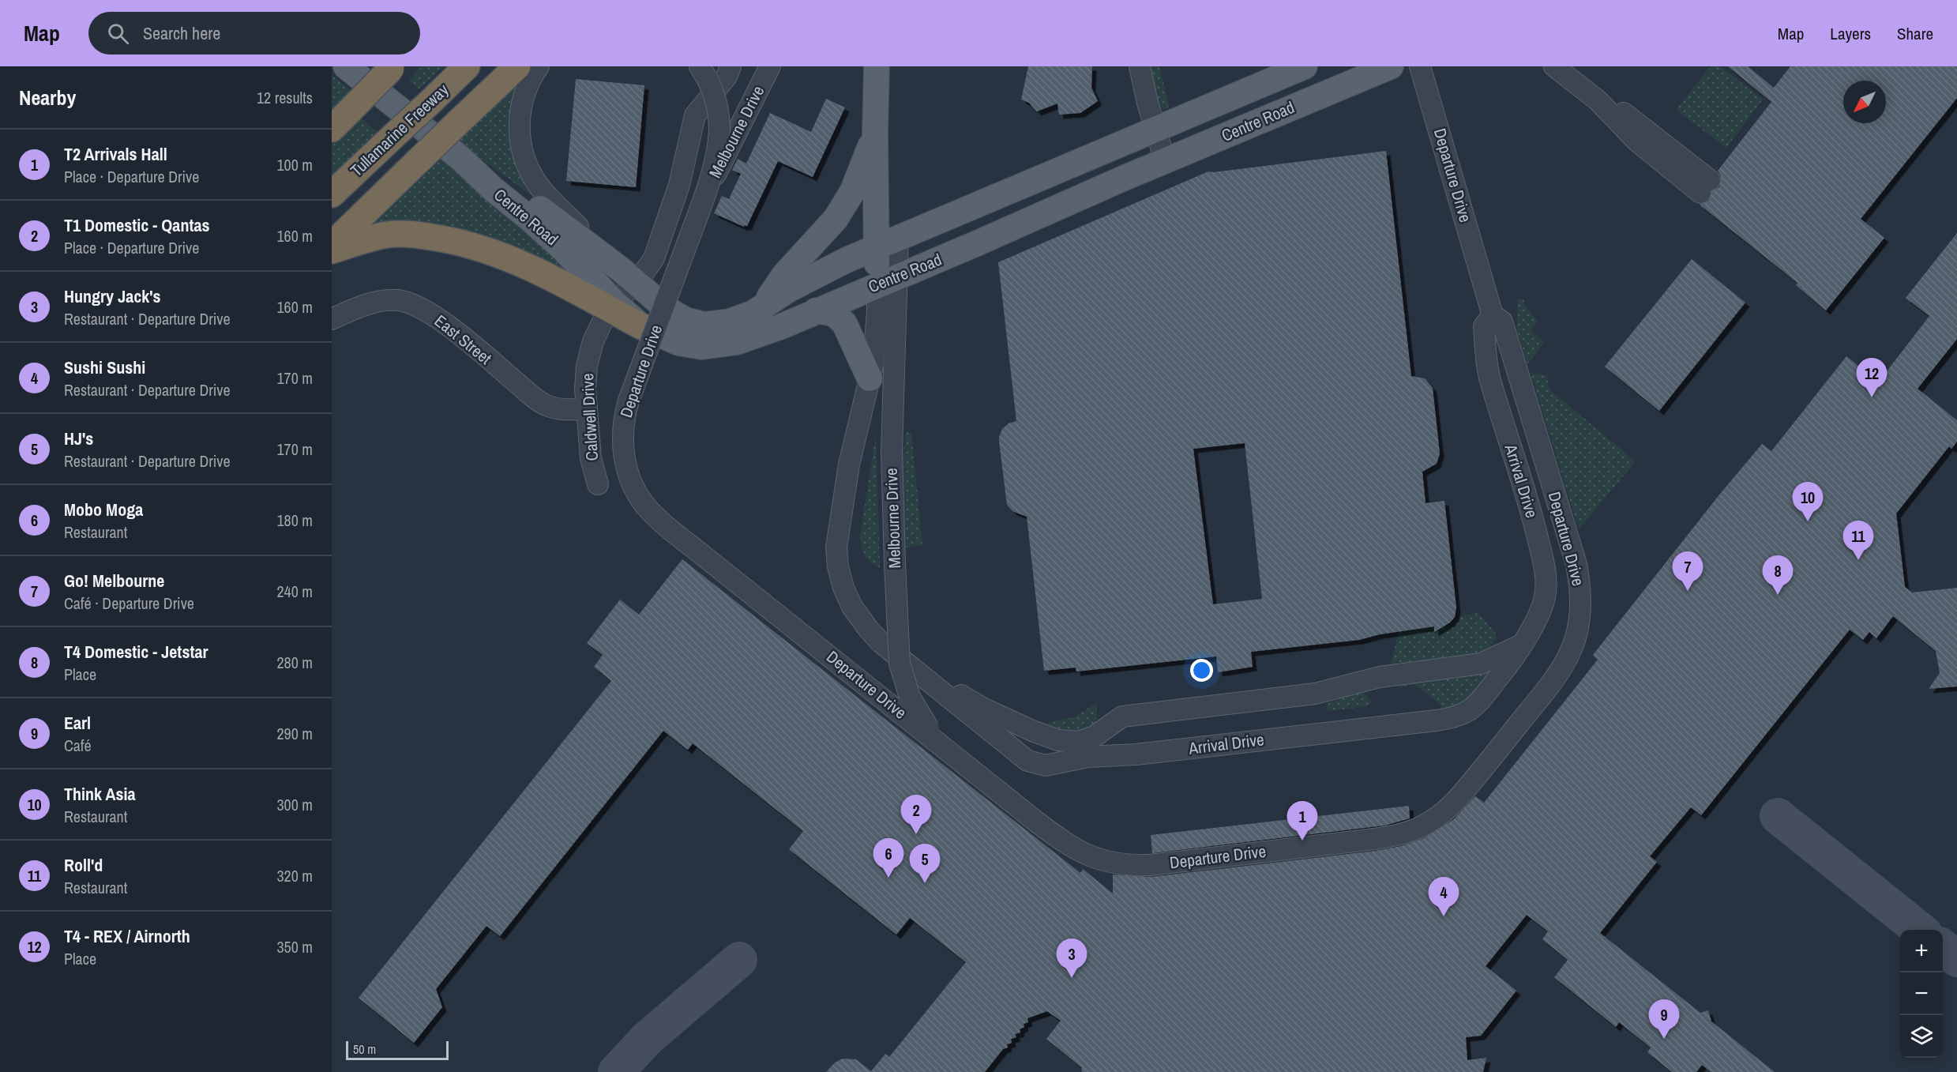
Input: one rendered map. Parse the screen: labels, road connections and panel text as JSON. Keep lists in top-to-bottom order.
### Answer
{
  "streets": {
    "highway": ["Tullamarine Freeway"],
    "main road": ["Centre Road", "Melbourne Drive"],
    "street": [
      "Departure Drive",
      "East Street",
      "Caldwell Drive",
      "Arrival Drive"
    ]
  },
  "crossings": [
    ["Centre Road", "Melbourne Drive"],
    ["Centre Road", "Caldwell Drive"],
    ["Melbourne Drive", "Departure Drive"],
    ["Melbourne Drive", "Arrival Drive"],
    ["Departure Drive", "Arrival Drive"],
    ["East Street", "Caldwell Drive"]
  ],
  "scale_bar": "50 m",
  "north": "bottom left",
  "page": {
    "header": "Map",
    "search": "Search here",
    "nav": ["Map", "Layers", "Share"],
    "heading": ["Nearby", "12 results"],
    "list": [
      {
        "mark": "1",
        "name": "T2 Arrivals Hall",
        "note": "Place · Departure Drive",
        "value": "100 m"
      },
      {
        "mark": "2",
        "name": "T1 Domestic - Qantas",
        "note": "Place · Departure Drive",
        "value": "160 m"
      },
      {
        "mark": "3",
        "name": "Hungry Jack's",
        "note": "Restaurant · Departure Drive",
        "value": "160 m"
      },
      {
        "mark": "4",
        "name": "Sushi Sushi",
        "note": "Restaurant · Departure Drive",
        "value": "170 m"
      },
      {
        "mark": "5",
        "name": "HJ's",
        "note": "Restaurant · Departure Drive",
        "value": "170 m"
      },
      {
        "mark": "6",
        "name": "Mobo Moga",
        "note": "Restaurant",
        "value": "180 m"
      },
      {
        "mark": "7",
        "name": "Go! Melbourne",
        "note": "Café · Departure Drive",
        "value": "240 m"
      },
      {
        "mark": "8",
        "name": "T4 Domestic - Jetstar",
        "note": "Place",
        "value": "280 m"
      },
      {
        "mark": "9",
        "name": "Earl",
        "note": "Café",
        "value": "290 m"
      },
      {
        "mark": "10",
        "name": "Think Asia",
        "note": "Restaurant",
        "value": "300 m"
      },
      {
        "mark": "11",
        "name": "Roll'd",
        "note": "Restaurant",
        "value": "320 m"
      },
      {
        "mark": "12",
        "name": "T4 - REX / Airnorth",
        "note": "Place",
        "value": "350 m"
      }
    ],
    "pins": [
      "12",
      "10",
      "11",
      "7",
      "8",
      "2",
      "1",
      "6",
      "5",
      "4",
      "3",
      "9"
    ],
    "map_buttons": ["+", "−"],
    "scale": "50 m"
  }
}
